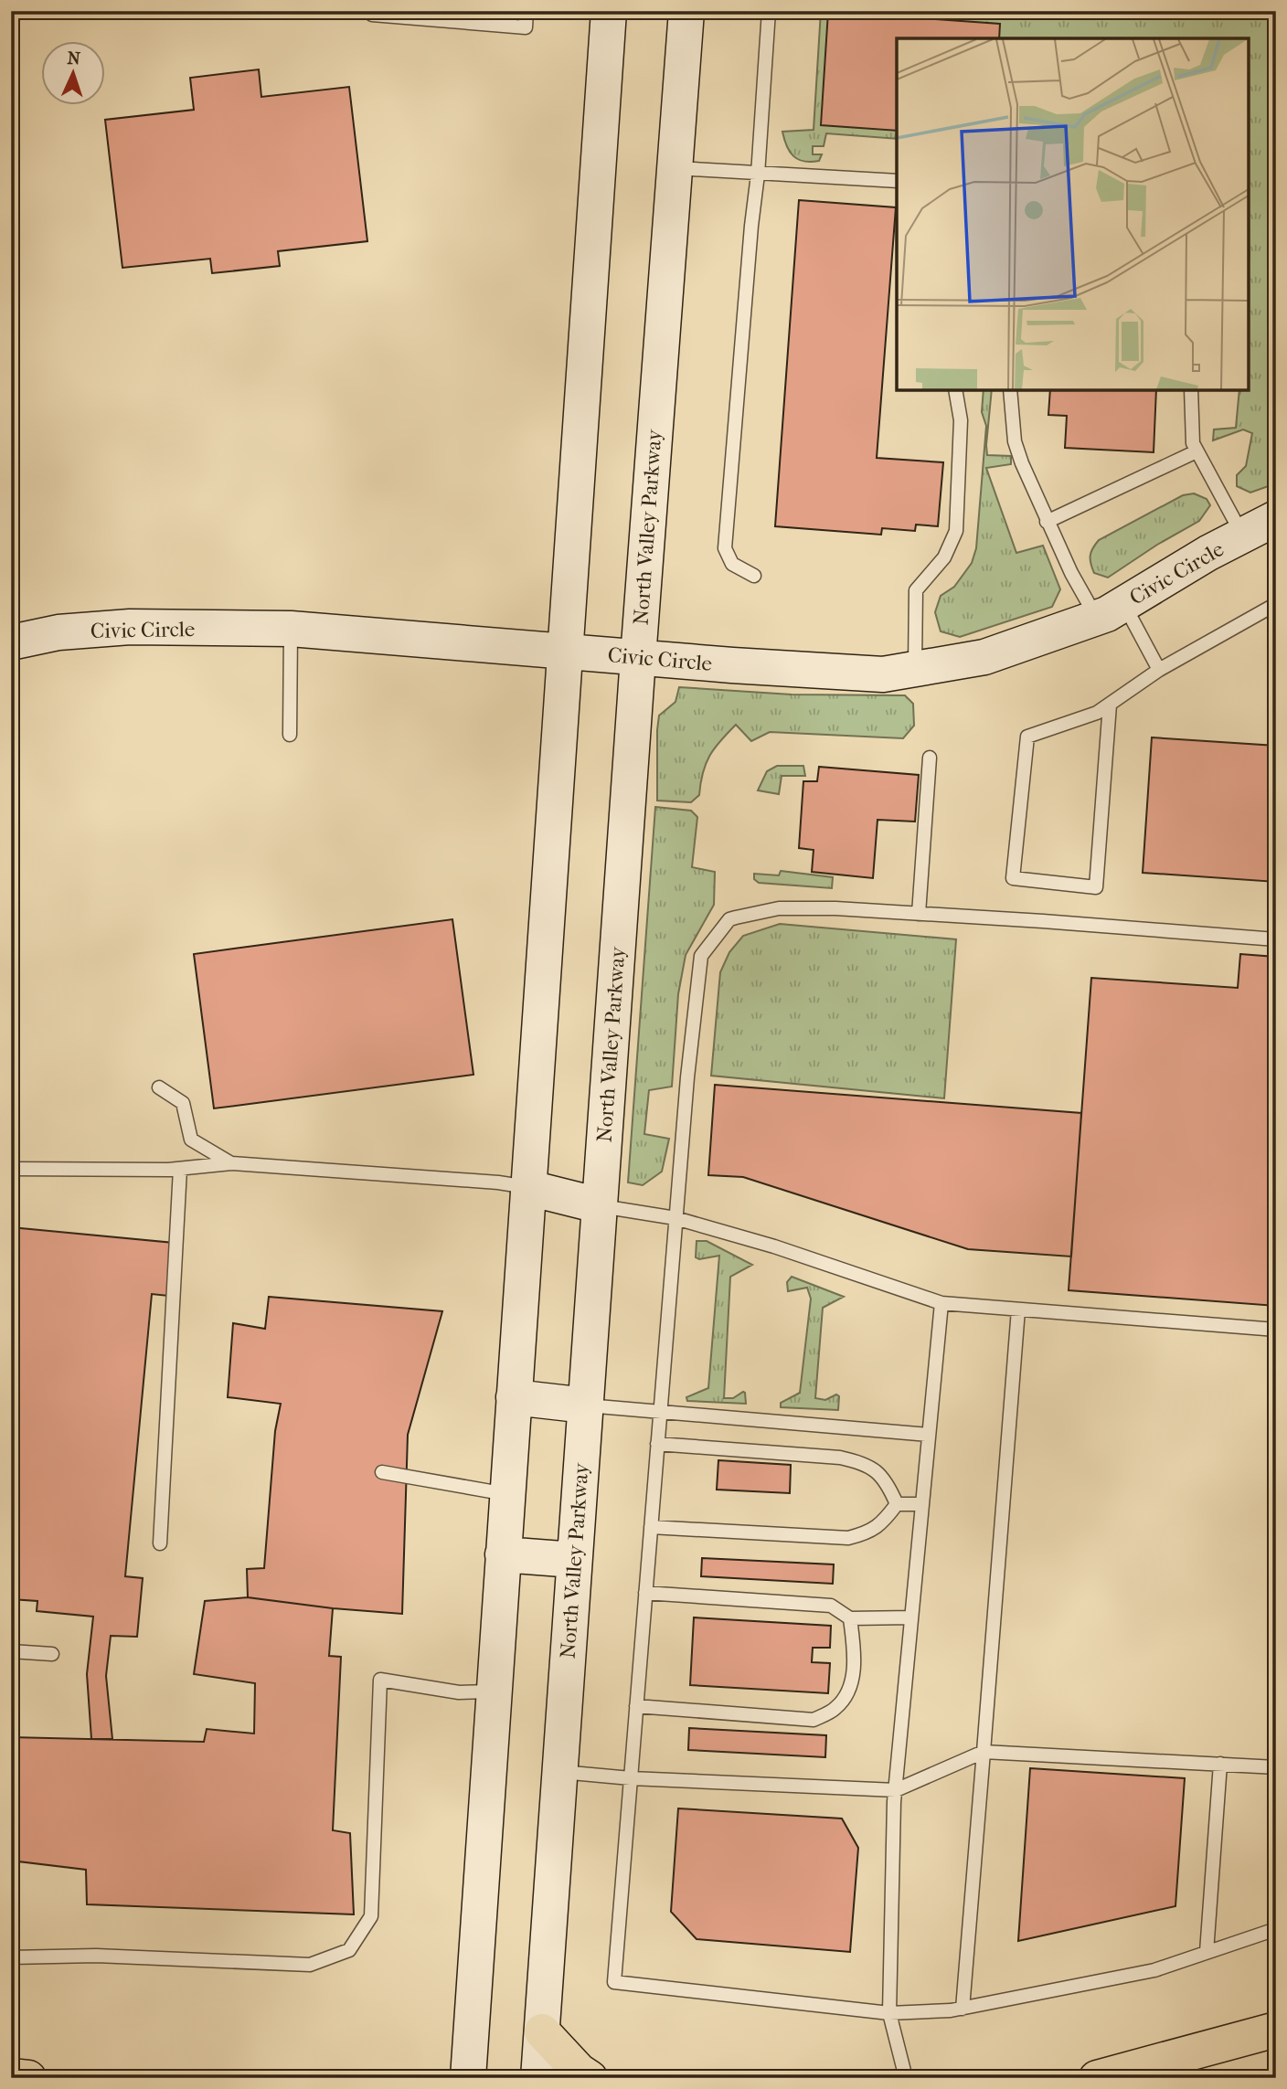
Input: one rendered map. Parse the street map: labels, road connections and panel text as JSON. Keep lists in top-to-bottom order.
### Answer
{
  "streets": {
    "main road": ["North Valley Parkway", "Civic Circle"]
  },
  "crossings": [
    ["North Valley Parkway", "Civic Circle"]
  ],
  "north": "top"
}
